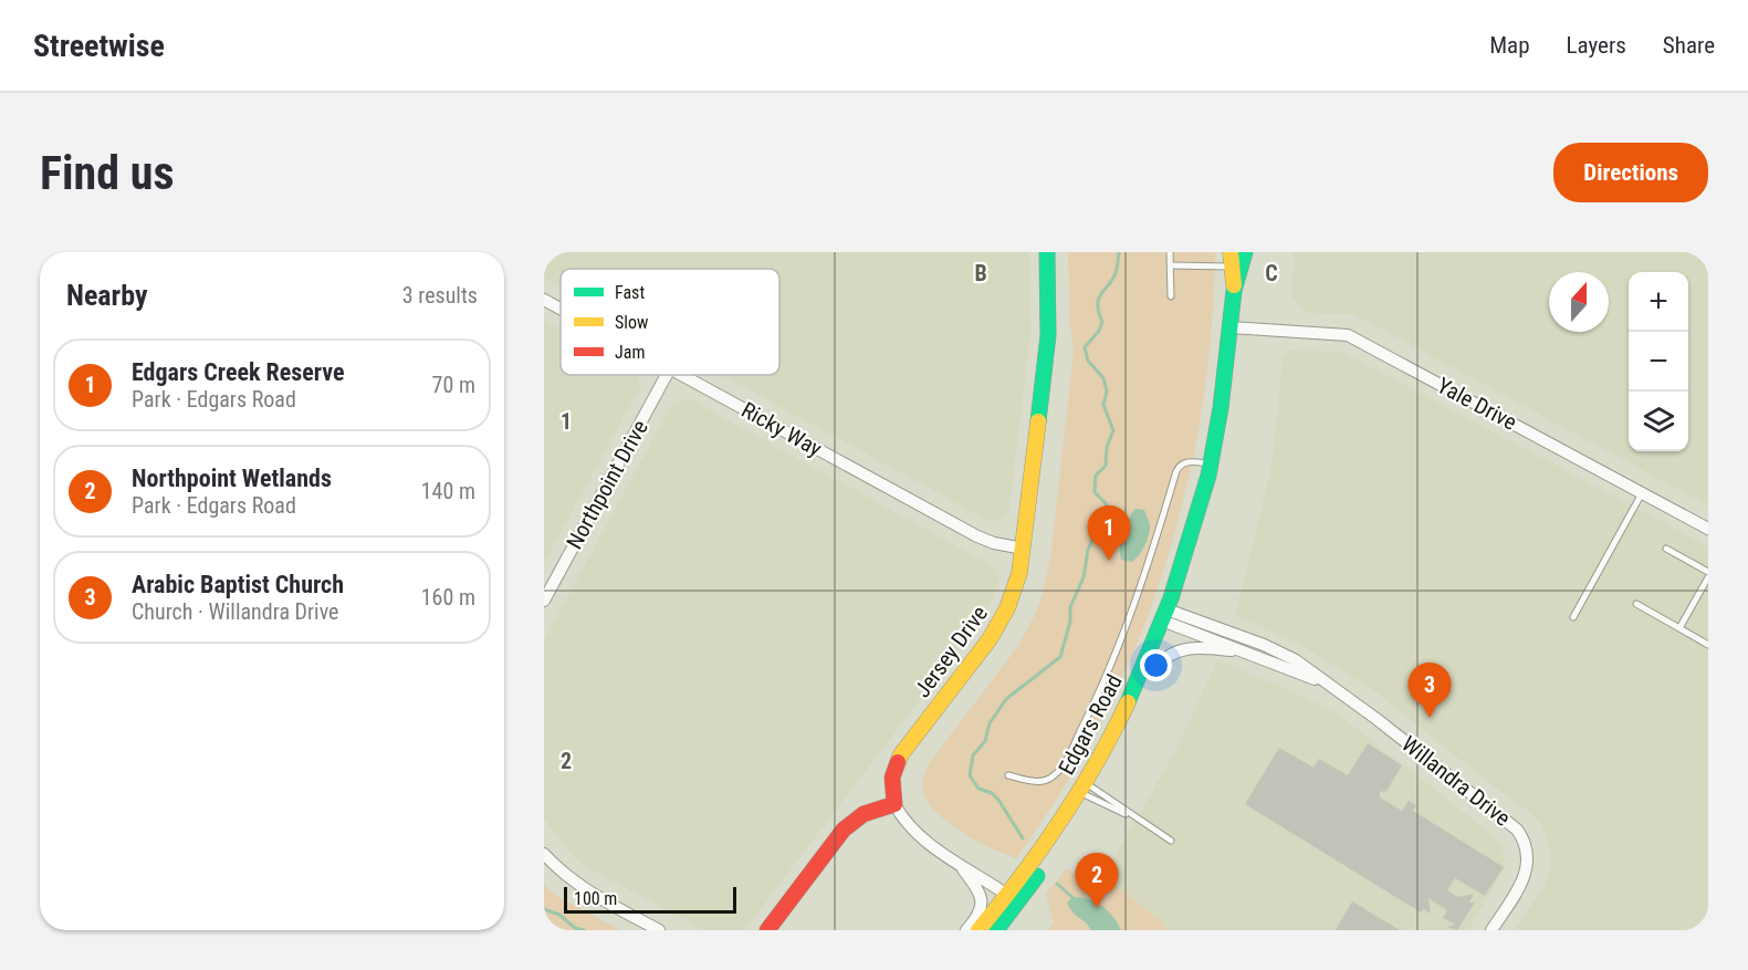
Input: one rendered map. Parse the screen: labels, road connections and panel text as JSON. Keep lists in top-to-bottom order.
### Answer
{
  "streets": {
    "main road": ["Jersey Drive", "Edgars Road"],
    "street": [
      "Yale Drive",
      "Ricky Way",
      "Northpoint Drive",
      "Willandra Drive"
    ]
  },
  "crossings": [
    ["Yale Drive", "Edgars Road"],
    ["Ricky Way", "Jersey Drive"],
    ["Edgars Road", "Willandra Drive"]
  ],
  "legend": ["Fast", "Slow", "Jam"],
  "scale_bar": "100 m",
  "north": "top",
  "page": {
    "header": "Streetwise",
    "nav": ["Map", "Layers", "Share"],
    "buttons": "Directions",
    "title": "Find us",
    "heading": ["Nearby", "3 results"],
    "map_buttons": ["+", "−"],
    "list": [
      {
        "mark": "1",
        "name": "Edgars Creek Reserve",
        "note": "Park · Edgars Road",
        "value": "70 m"
      },
      {
        "mark": "2",
        "name": "Northpoint Wetlands",
        "note": "Park · Edgars Road",
        "value": "140 m"
      },
      {
        "mark": "3",
        "name": "Arabic Baptist Church",
        "note": "Church · Willandra Drive",
        "value": "160 m"
      }
    ],
    "pins": ["1", "3", "2"],
    "scale": "100 m"
  },
  "grid": {
    "columns": ["B", "C"],
    "rows": ["1", "2"]
  }
}
